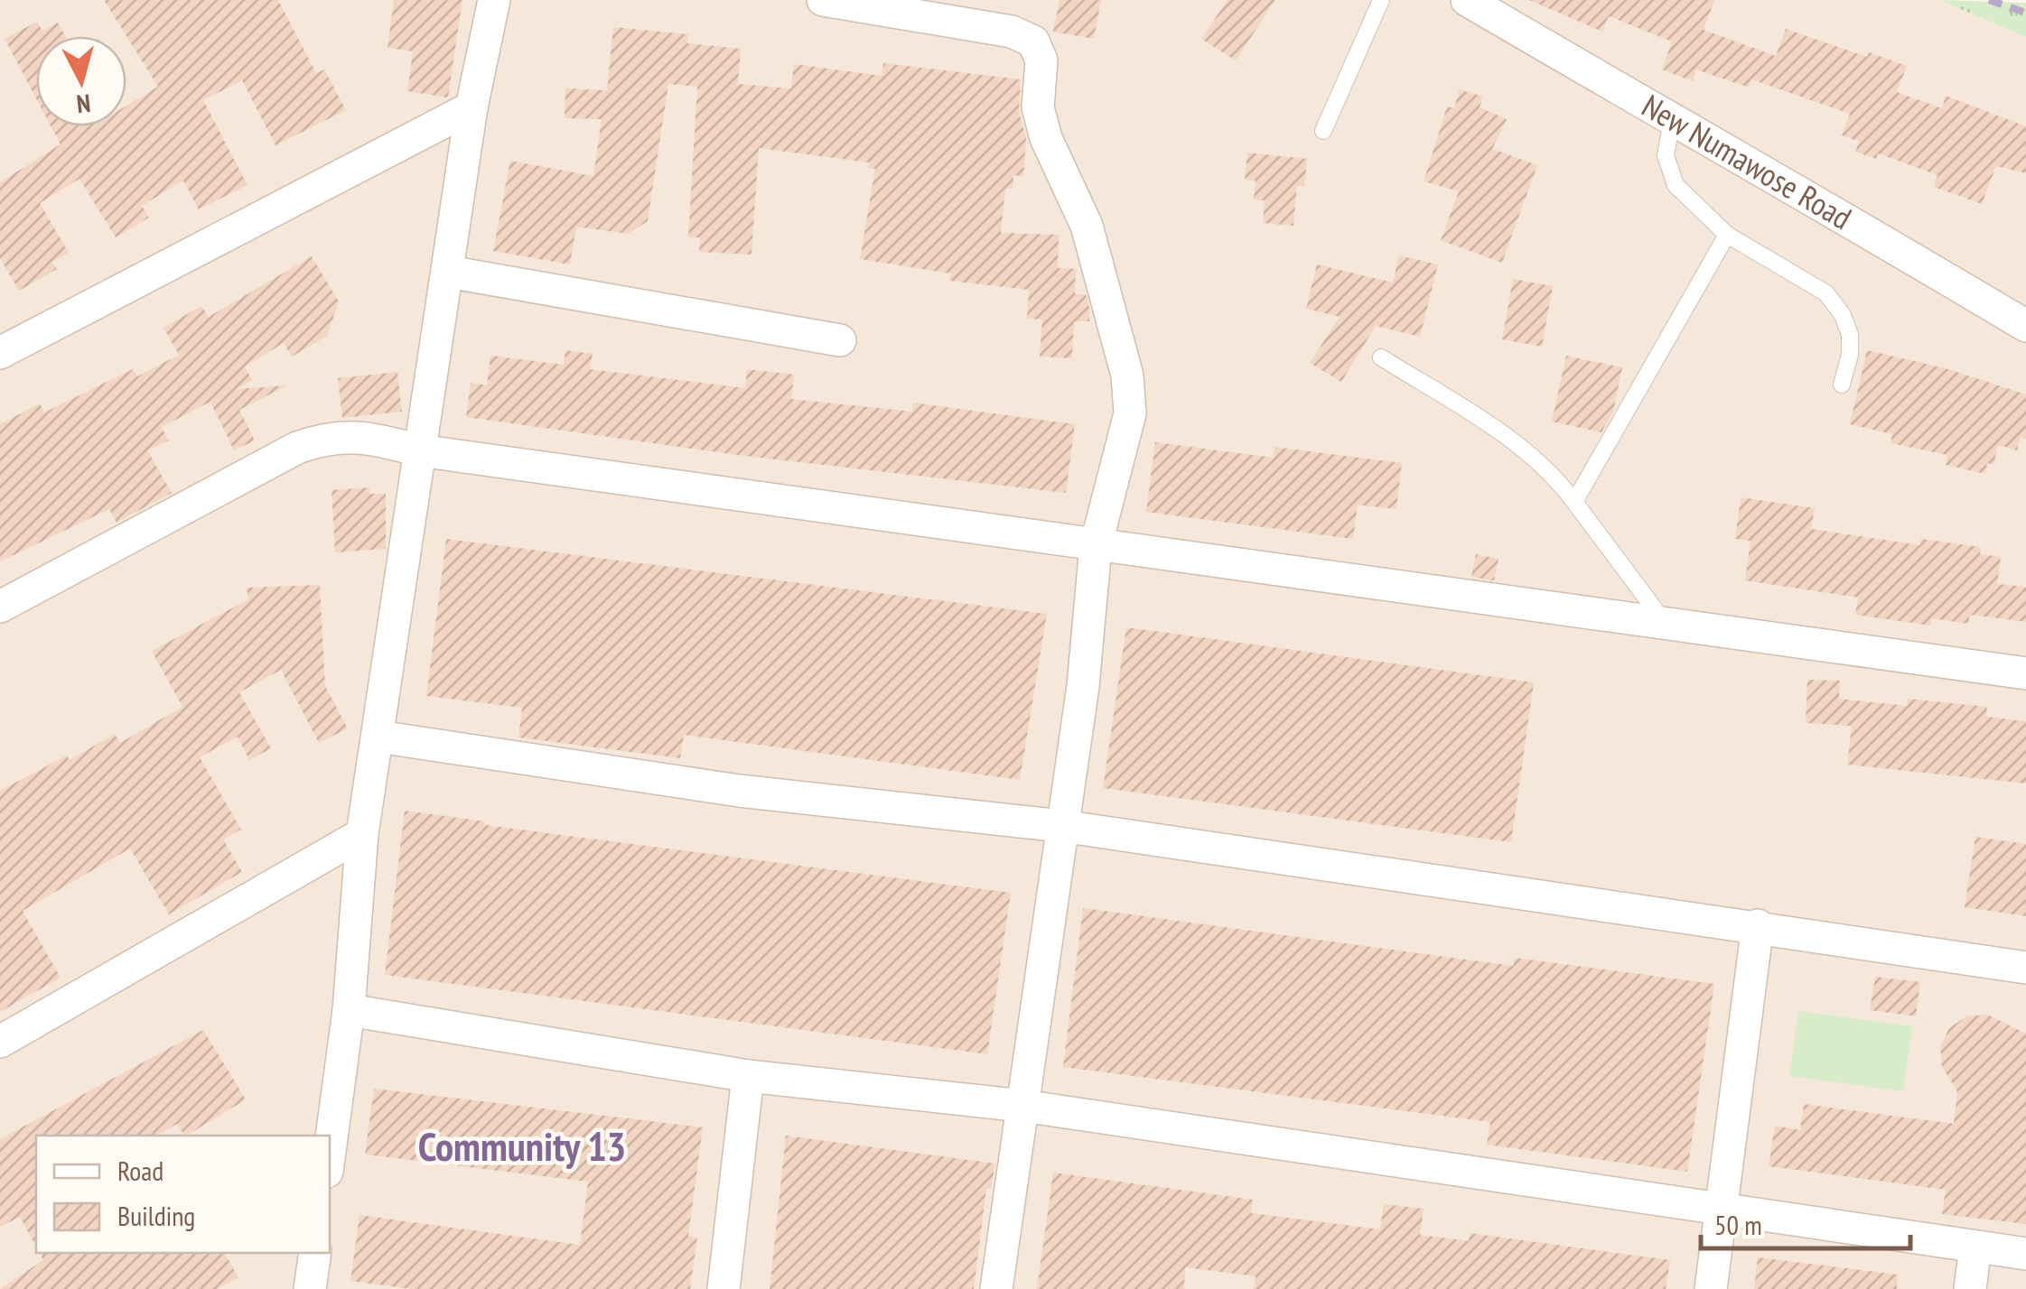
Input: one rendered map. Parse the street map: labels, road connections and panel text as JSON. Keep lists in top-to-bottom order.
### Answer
{
  "streets": {
    "street": ["New Numawose Road"]
  },
  "districts": ["Community 13"],
  "legend": ["Road", "Building"],
  "scale_bar": "50 m",
  "north": "bottom"
}
